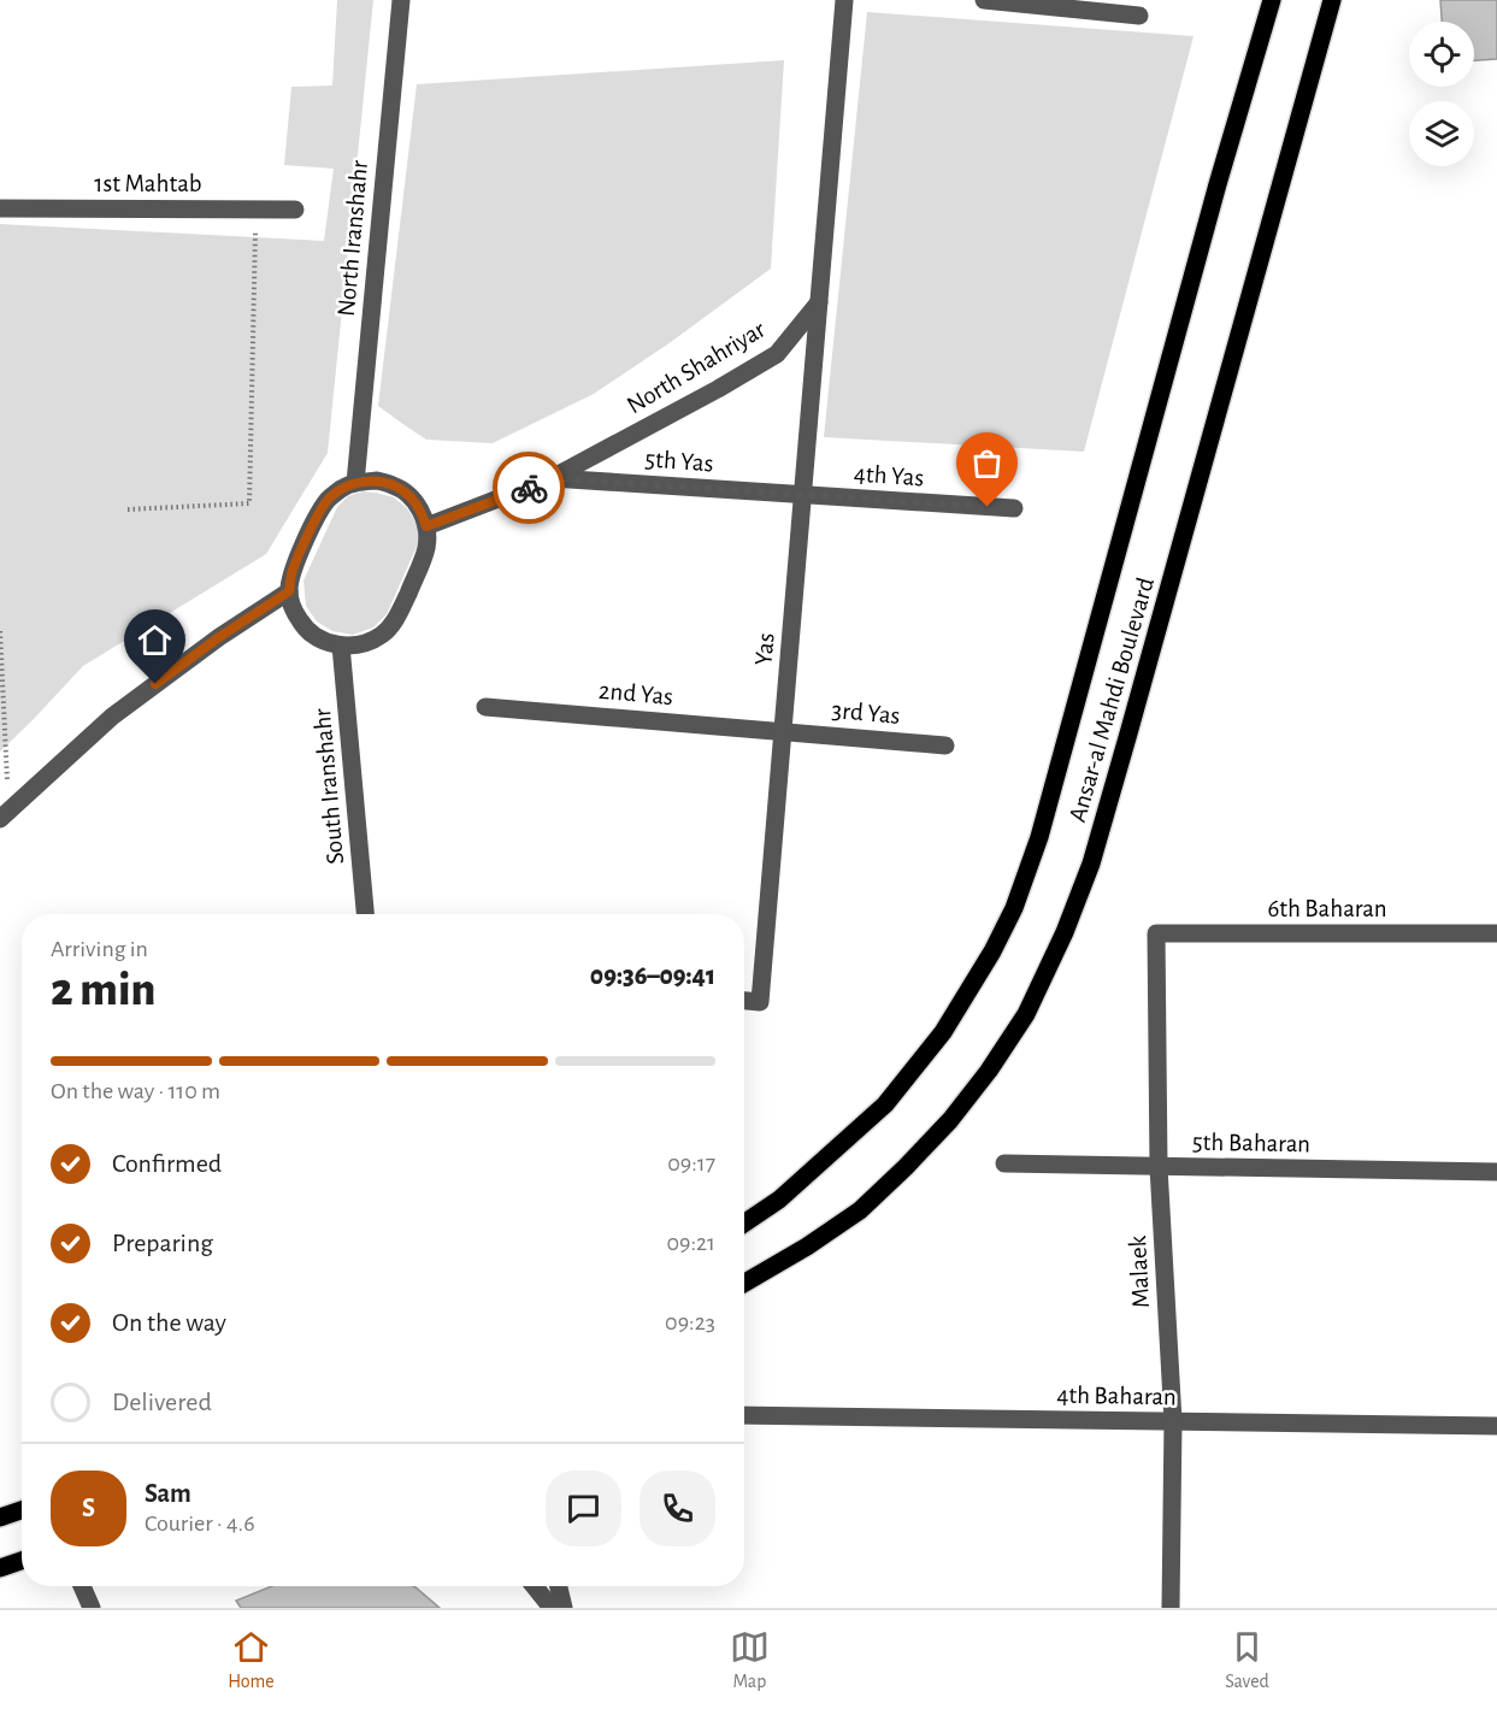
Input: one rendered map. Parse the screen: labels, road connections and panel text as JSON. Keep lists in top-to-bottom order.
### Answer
{
  "streets": {
    "main road": ["Ansar-al Mahdi Boulevard"],
    "street": [
      "1st Mahtab",
      "North Iranshahr",
      "North Shahriyar",
      "5th Yas",
      "4th Yas",
      "Yas",
      "2nd Yas",
      "3rd Yas",
      "South Iranshahr",
      "6th Baharan",
      "5th Baharan",
      "Malaek",
      "4th Baharan"
    ]
  },
  "crossings": [
    ["North Iranshahr", "North Shahriyar"],
    ["North Iranshahr", "South Iranshahr"],
    ["North Shahriyar", "5th Yas"],
    ["North Shahriyar", "Yas"],
    ["North Shahriyar", "South Iranshahr"],
    ["5th Yas", "4th Yas"],
    ["5th Yas", "Yas"],
    ["4th Yas", "Yas"],
    ["Yas", "2nd Yas"],
    ["Yas", "3rd Yas"],
    ["2nd Yas", "3rd Yas"],
    ["6th Baharan", "Malaek"],
    ["5th Baharan", "Malaek"],
    ["Malaek", "4th Baharan"]
  ],
  "page": {
    "heading": ["2 min", "Arriving in", "09:36–09:41"],
    "panel": ["Sam", "Courier · 4.6"],
    "bar": "On the way · 110 m",
    "list": [
      ["Confirmed", "09:17"],
      ["Preparing", "09:21"],
      ["On the way", "09:23"],
      "Delivered"
    ],
    "round": "S",
    "tabs": ["Home", "Map", "Saved"]
  }
}
